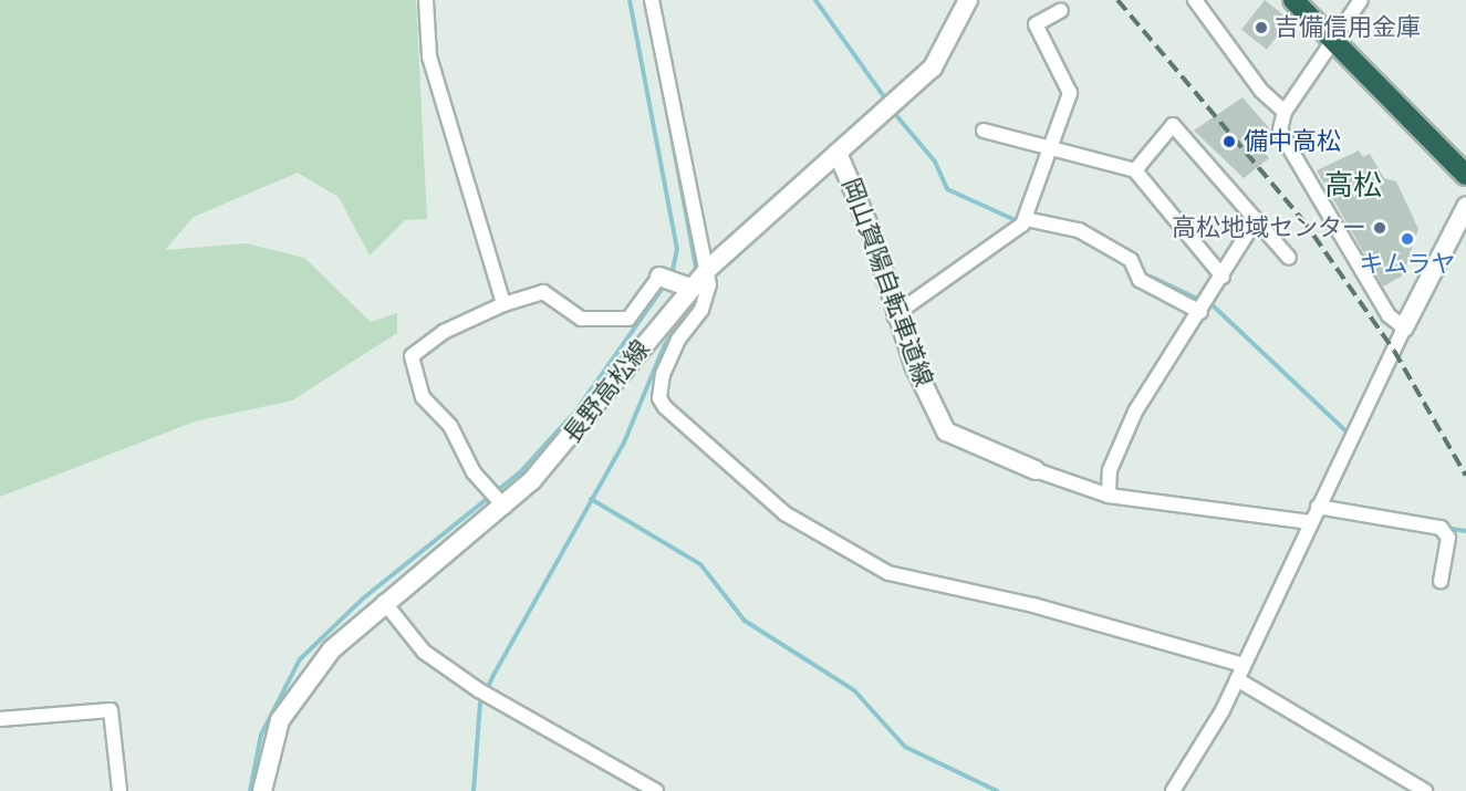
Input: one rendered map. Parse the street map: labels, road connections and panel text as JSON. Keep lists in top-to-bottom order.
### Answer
{
  "streets": {
    "main road": ["岡山賀陽自転車道線", "長野高松線"]
  },
  "crossings": [
    ["岡山賀陽自転車道線", "長野高松線"]
  ],
  "districts": ["高松"],
  "places": [
    "吉備信用金庫",
    "備中高松",
    "高松地域センター",
    "キムラヤ"
  ]
}
